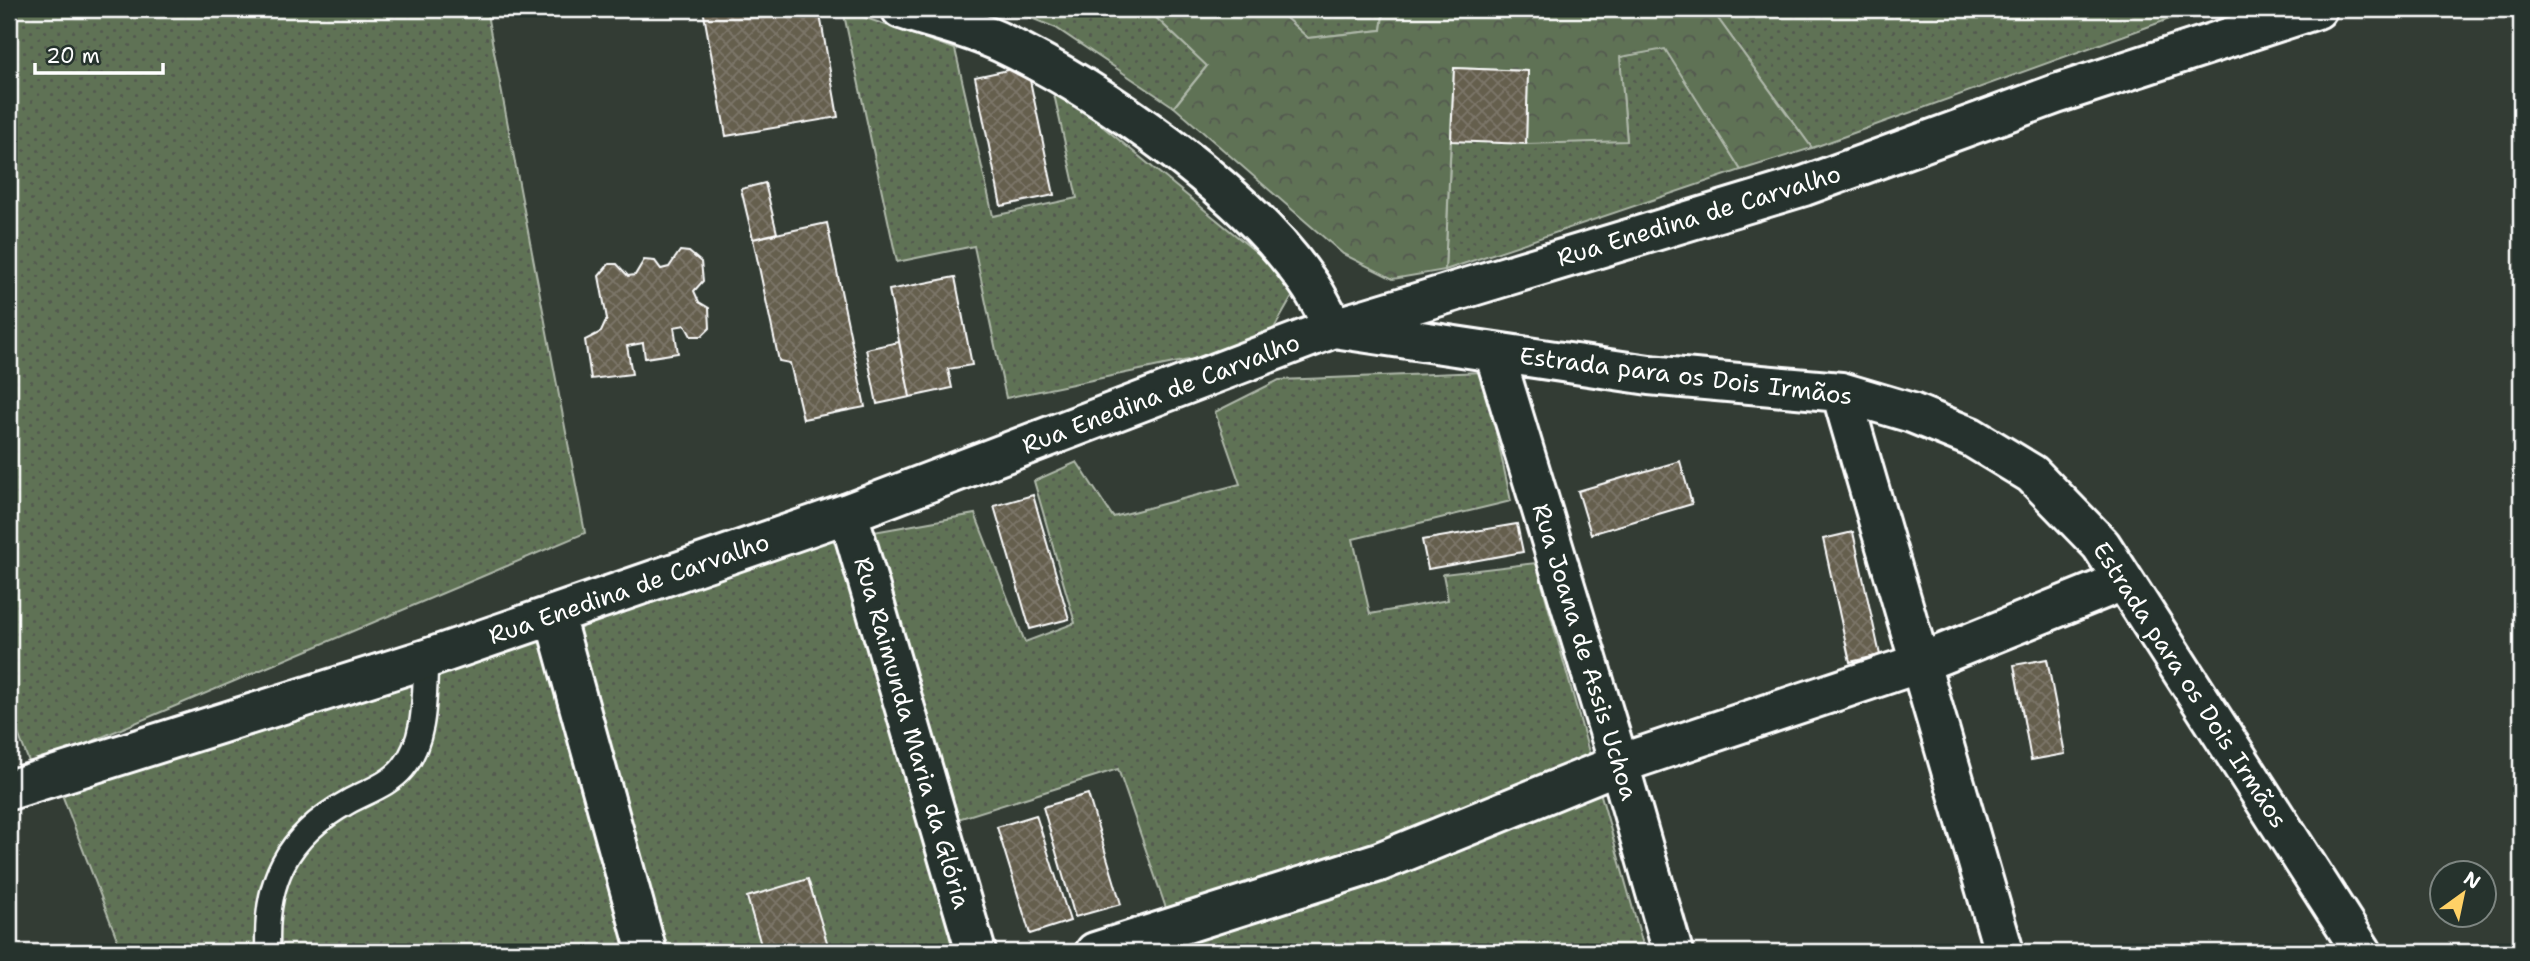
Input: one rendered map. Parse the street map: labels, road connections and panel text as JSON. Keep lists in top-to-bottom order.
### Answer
{
  "streets": {
    "street": [
      "Rua Enedina de Carvalho",
      "Estrada para os Dois Irmãos",
      "Rua Joana de Assis Uchoa",
      "Rua Raimunda Maria da Glória"
    ]
  },
  "crossings": [
    ["Rua Enedina de Carvalho", "Estrada para os Dois Irmãos"],
    ["Rua Enedina de Carvalho", "Rua Raimunda Maria da Glória"],
    ["Estrada para os Dois Irmãos", "Rua Joana de Assis Uchoa"]
  ],
  "scale_bar": "20 m",
  "north": "top right"
}
